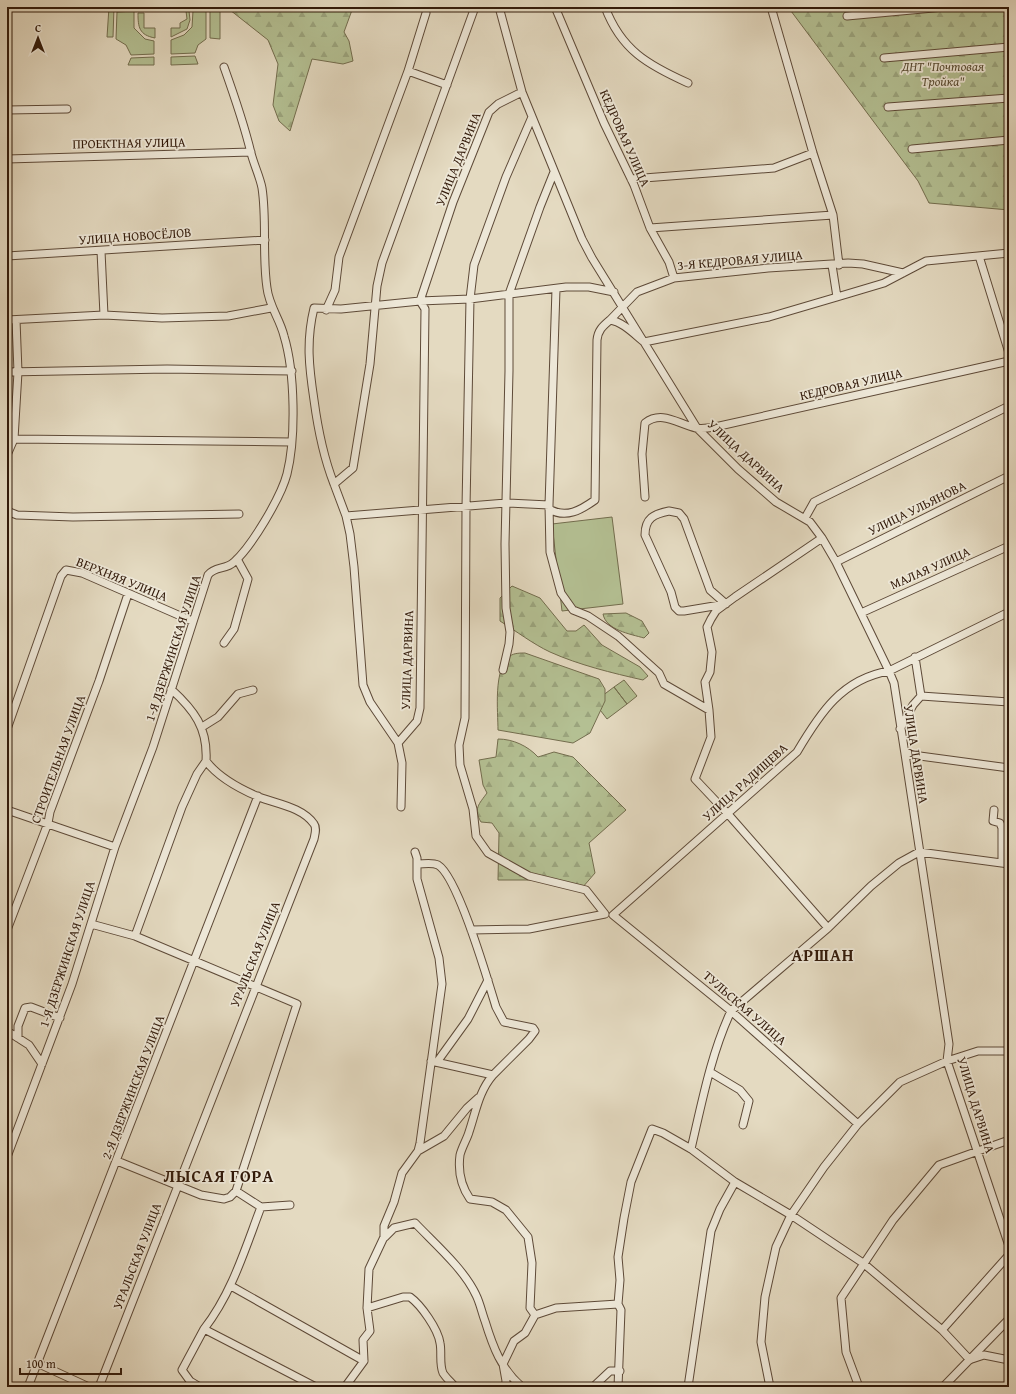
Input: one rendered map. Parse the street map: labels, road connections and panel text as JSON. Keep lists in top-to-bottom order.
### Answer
{
  "streets": {
    "street": [
      "КЕДРОВАЯ УЛИЦА",
      "ПРОЕКТНАЯ УЛИЦА",
      "УЛИЦА ДАРВИНА",
      "УЛИЦА НОВОСЁЛОВ",
      "3-Я КЕДРОВАЯ УЛИЦА",
      "УЛИЦА УЛЬЯНОВА",
      "МАЛАЯ УЛИЦА",
      "ВЕРХНЯЯ УЛИЦА",
      "1-Я ДЗЕРЖИНСКАЯ УЛИЦА",
      "СТРОИТЕЛЬНАЯ УЛИЦА",
      "УЛИЦА РАДИЩЕВА",
      "УРАЛЬСКАЯ УЛИЦА",
      "ТУЛЬСКАЯ УЛИЦА",
      "2-Я ДЗЕРЖИНСКАЯ УЛИЦА"
    ]
  },
  "crossings": [
    ["КЕДРОВАЯ УЛИЦА", "УЛИЦА ДАРВИНА"],
    ["КЕДРОВАЯ УЛИЦА", "3-Я КЕДРОВАЯ УЛИЦА"],
    ["ПРОЕКТНАЯ УЛИЦА", "1-Я ДЗЕРЖИНСКАЯ УЛИЦА"],
    ["УЛИЦА ДАРВИНА", "3-Я КЕДРОВАЯ УЛИЦА"],
    ["УЛИЦА ДАРВИНА", "УЛИЦА УЛЬЯНОВА"],
    ["УЛИЦА ДАРВИНА", "МАЛАЯ УЛИЦА"],
    ["УЛИЦА ДАРВИНА", "УЛИЦА РАДИЩЕВА"],
    ["УЛИЦА НОВОСЁЛОВ", "1-Я ДЗЕРЖИНСКАЯ УЛИЦА"],
    ["ВЕРХНЯЯ УЛИЦА", "1-Я ДЗЕРЖИНСКАЯ УЛИЦА"],
    ["ВЕРХНЯЯ УЛИЦА", "СТРОИТЕЛЬНАЯ УЛИЦА"],
    ["УЛИЦА РАДИЩЕВА", "ТУЛЬСКАЯ УЛИЦА"],
    ["УРАЛЬСКАЯ УЛИЦА", "2-Я ДЗЕРЖИНСКАЯ УЛИЦА"]
  ],
  "districts": ["АРШАН", "ЛЫСАЯ ГОРА"],
  "parks": ["ДНТ \"Почтовая Тройка\""],
  "scale_bar": "100 m",
  "north": "top"
}
